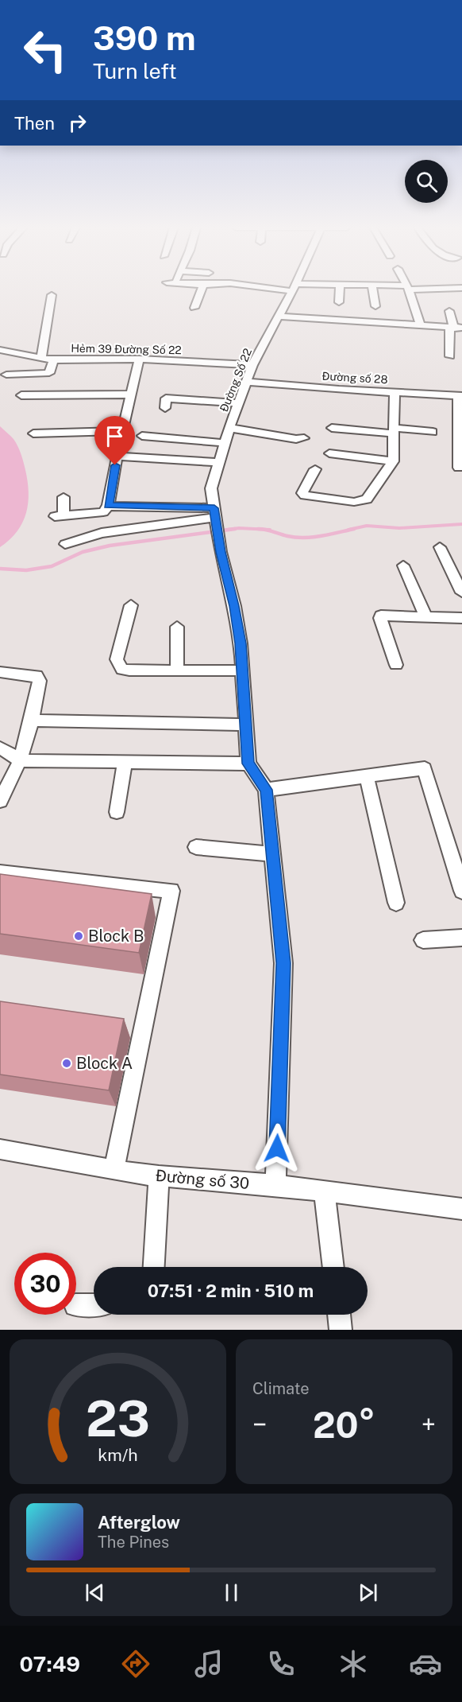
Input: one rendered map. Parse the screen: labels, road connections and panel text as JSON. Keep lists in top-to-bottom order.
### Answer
{
  "streets": {
    "street": [
      "Hẻm 39 Đường Số 22",
      "Đường số 28",
      "Đường Số 22",
      "Đường số 30"
    ]
  },
  "crossings": [
    ["Hẻm 39 Đường Số 22", "Đường Số 22"],
    ["Đường số 28", "Đường Số 22"]
  ],
  "places": ["Block B", "Block A"],
  "page": {
    "turn": ["390 m", "Turn left"],
    "then": "Then",
    "limit": "30",
    "trip": "07:51 · 2 min · 510 m",
    "tile": "Climate",
    "heat": ["−", "20°", "+"],
    "song": ["Afterglow", "The Pines"],
    "tabs": "07:49",
    "gauge": ["23", "km/h"]
  }
}
